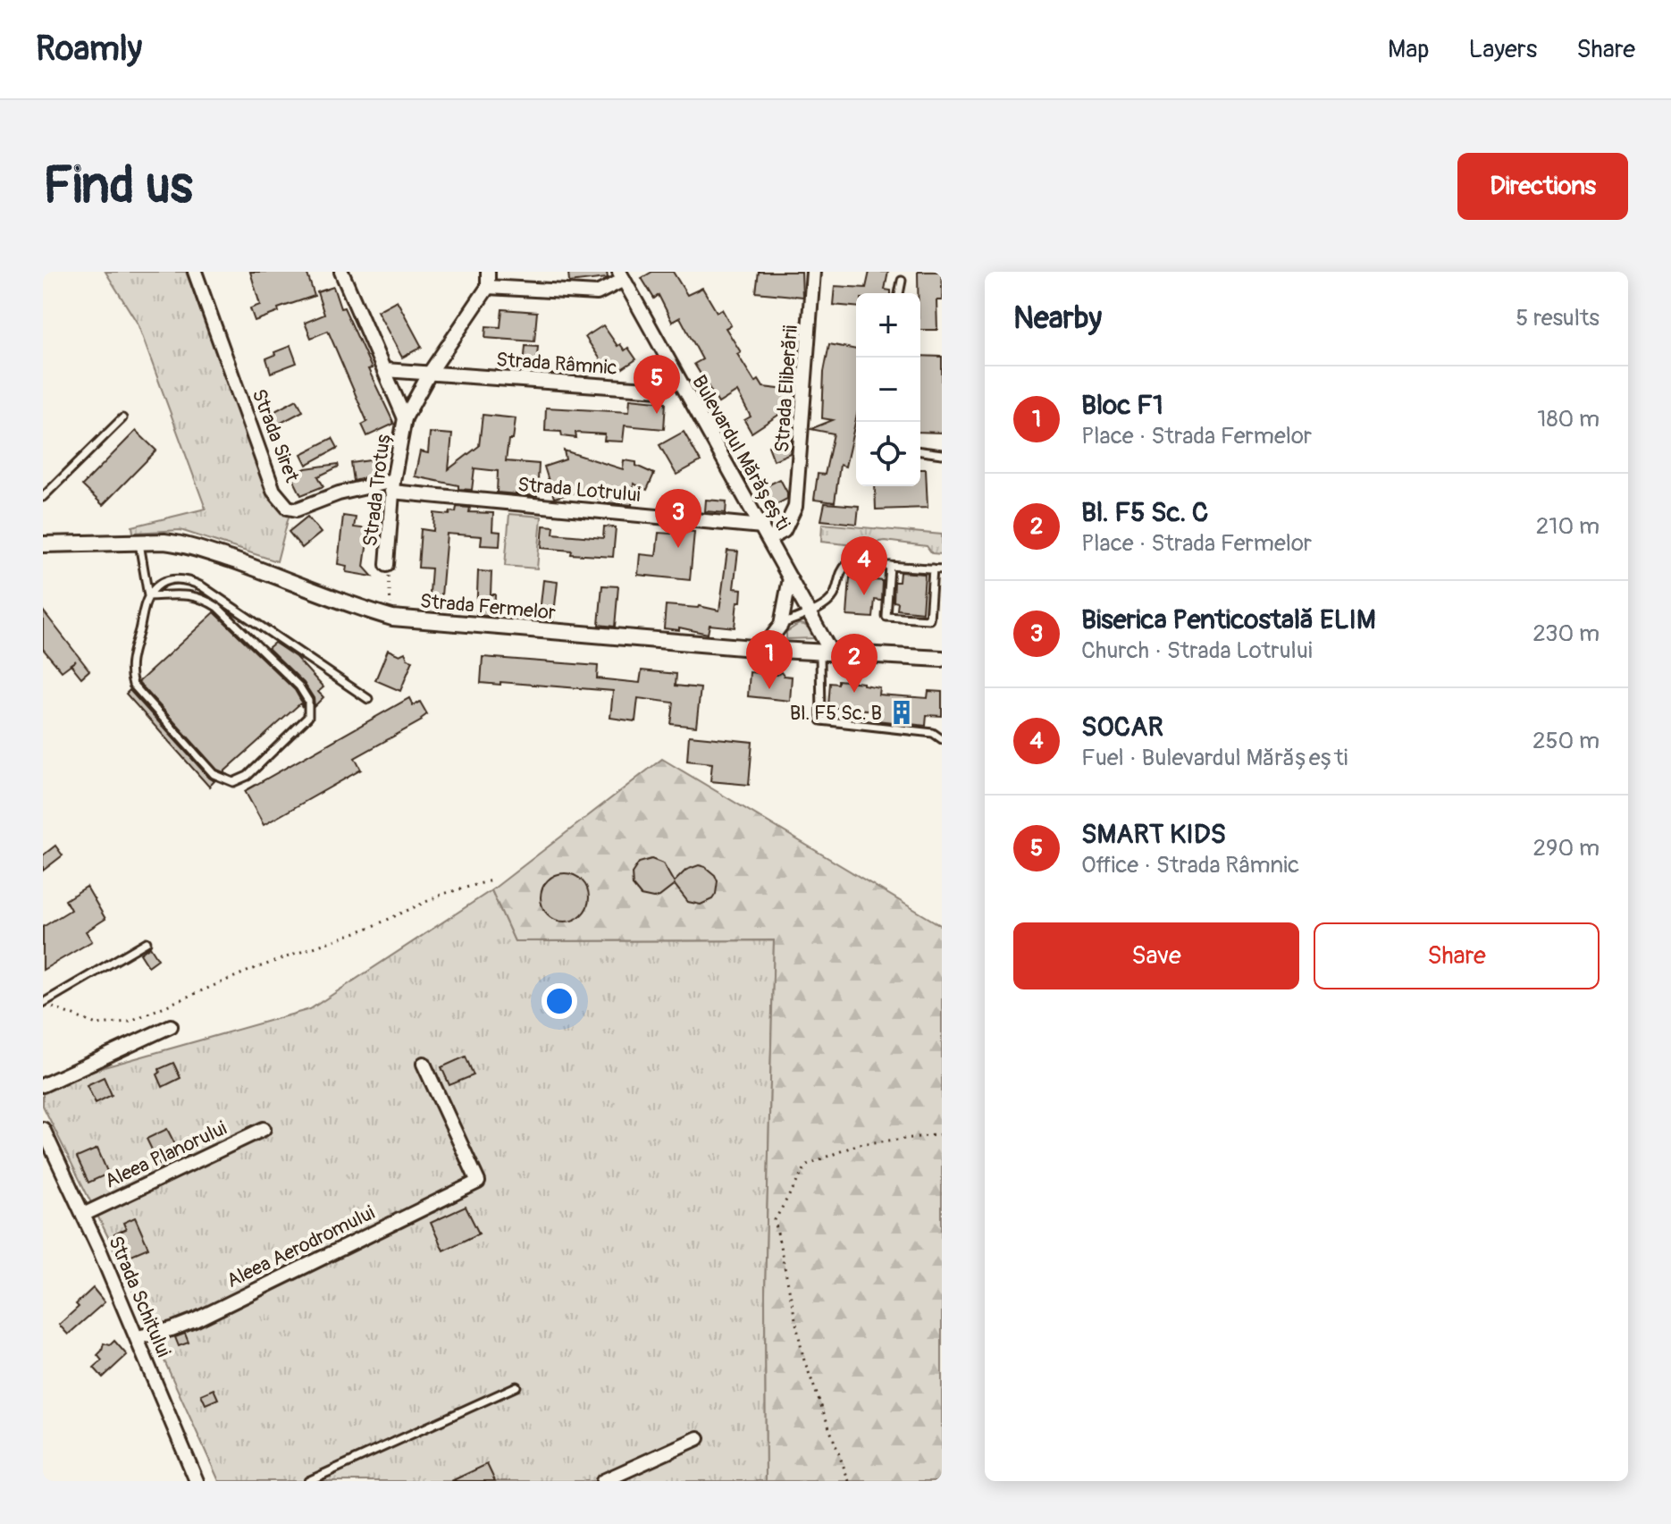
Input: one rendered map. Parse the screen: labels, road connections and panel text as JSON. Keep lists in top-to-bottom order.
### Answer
{
  "streets": {
    "street": [
      "Strada Râmnic",
      "Strada Eliberării",
      "Strada Siret",
      "Bulevardul Mărășești",
      "Strada Trotuș",
      "Strada Lotrului",
      "Strada Fermelor",
      "Aleea Planorului",
      "Aleea Aerodromului",
      "Strada Schitului"
    ]
  },
  "crossings": [
    ["Strada Râmnic", "Bulevardul Mărășești"],
    ["Strada Râmnic", "Strada Trotuș"],
    ["Strada Eliberării", "Bulevardul Mărășești"],
    ["Strada Siret", "Strada Trotuș"],
    ["Strada Siret", "Strada Lotrului"],
    ["Bulevardul Mărășești", "Strada Lotrului"],
    ["Bulevardul Mărășești", "Strada Fermelor"],
    ["Strada Trotuș", "Strada Lotrului"],
    ["Aleea Planorului", "Strada Schitului"],
    ["Aleea Aerodromului", "Strada Schitului"]
  ],
  "places": {
    "building": ["Bl. F5 Sc. B"]
  },
  "page": {
    "header": "Roamly",
    "nav": ["Map", "Layers", "Share"],
    "buttons": [
      "Directions",
      ["Save", "Share"]
    ],
    "title": "Find us",
    "heading": ["Nearby", "5 results"],
    "map_buttons": ["+", "−"],
    "pins": [
      "5",
      "3",
      "4",
      "1",
      "2"
    ],
    "list": [
      {
        "mark": "1",
        "name": "Bloc F1",
        "note": "Place · Strada Fermelor",
        "value": "180 m"
      },
      {
        "mark": "2",
        "name": "Bl. F5 Sc. C",
        "note": "Place · Strada Fermelor",
        "value": "210 m"
      },
      {
        "mark": "3",
        "name": "Biserica Penticostală ELIM",
        "note": "Church · Strada Lotrului",
        "value": "230 m"
      },
      {
        "mark": "4",
        "name": "SOCAR",
        "note": "Fuel · Bulevardul Mărășești",
        "value": "250 m"
      },
      {
        "mark": "5",
        "name": "SMART KIDS",
        "note": "Office · Strada Râmnic",
        "value": "290 m"
      }
    ]
  }
}
